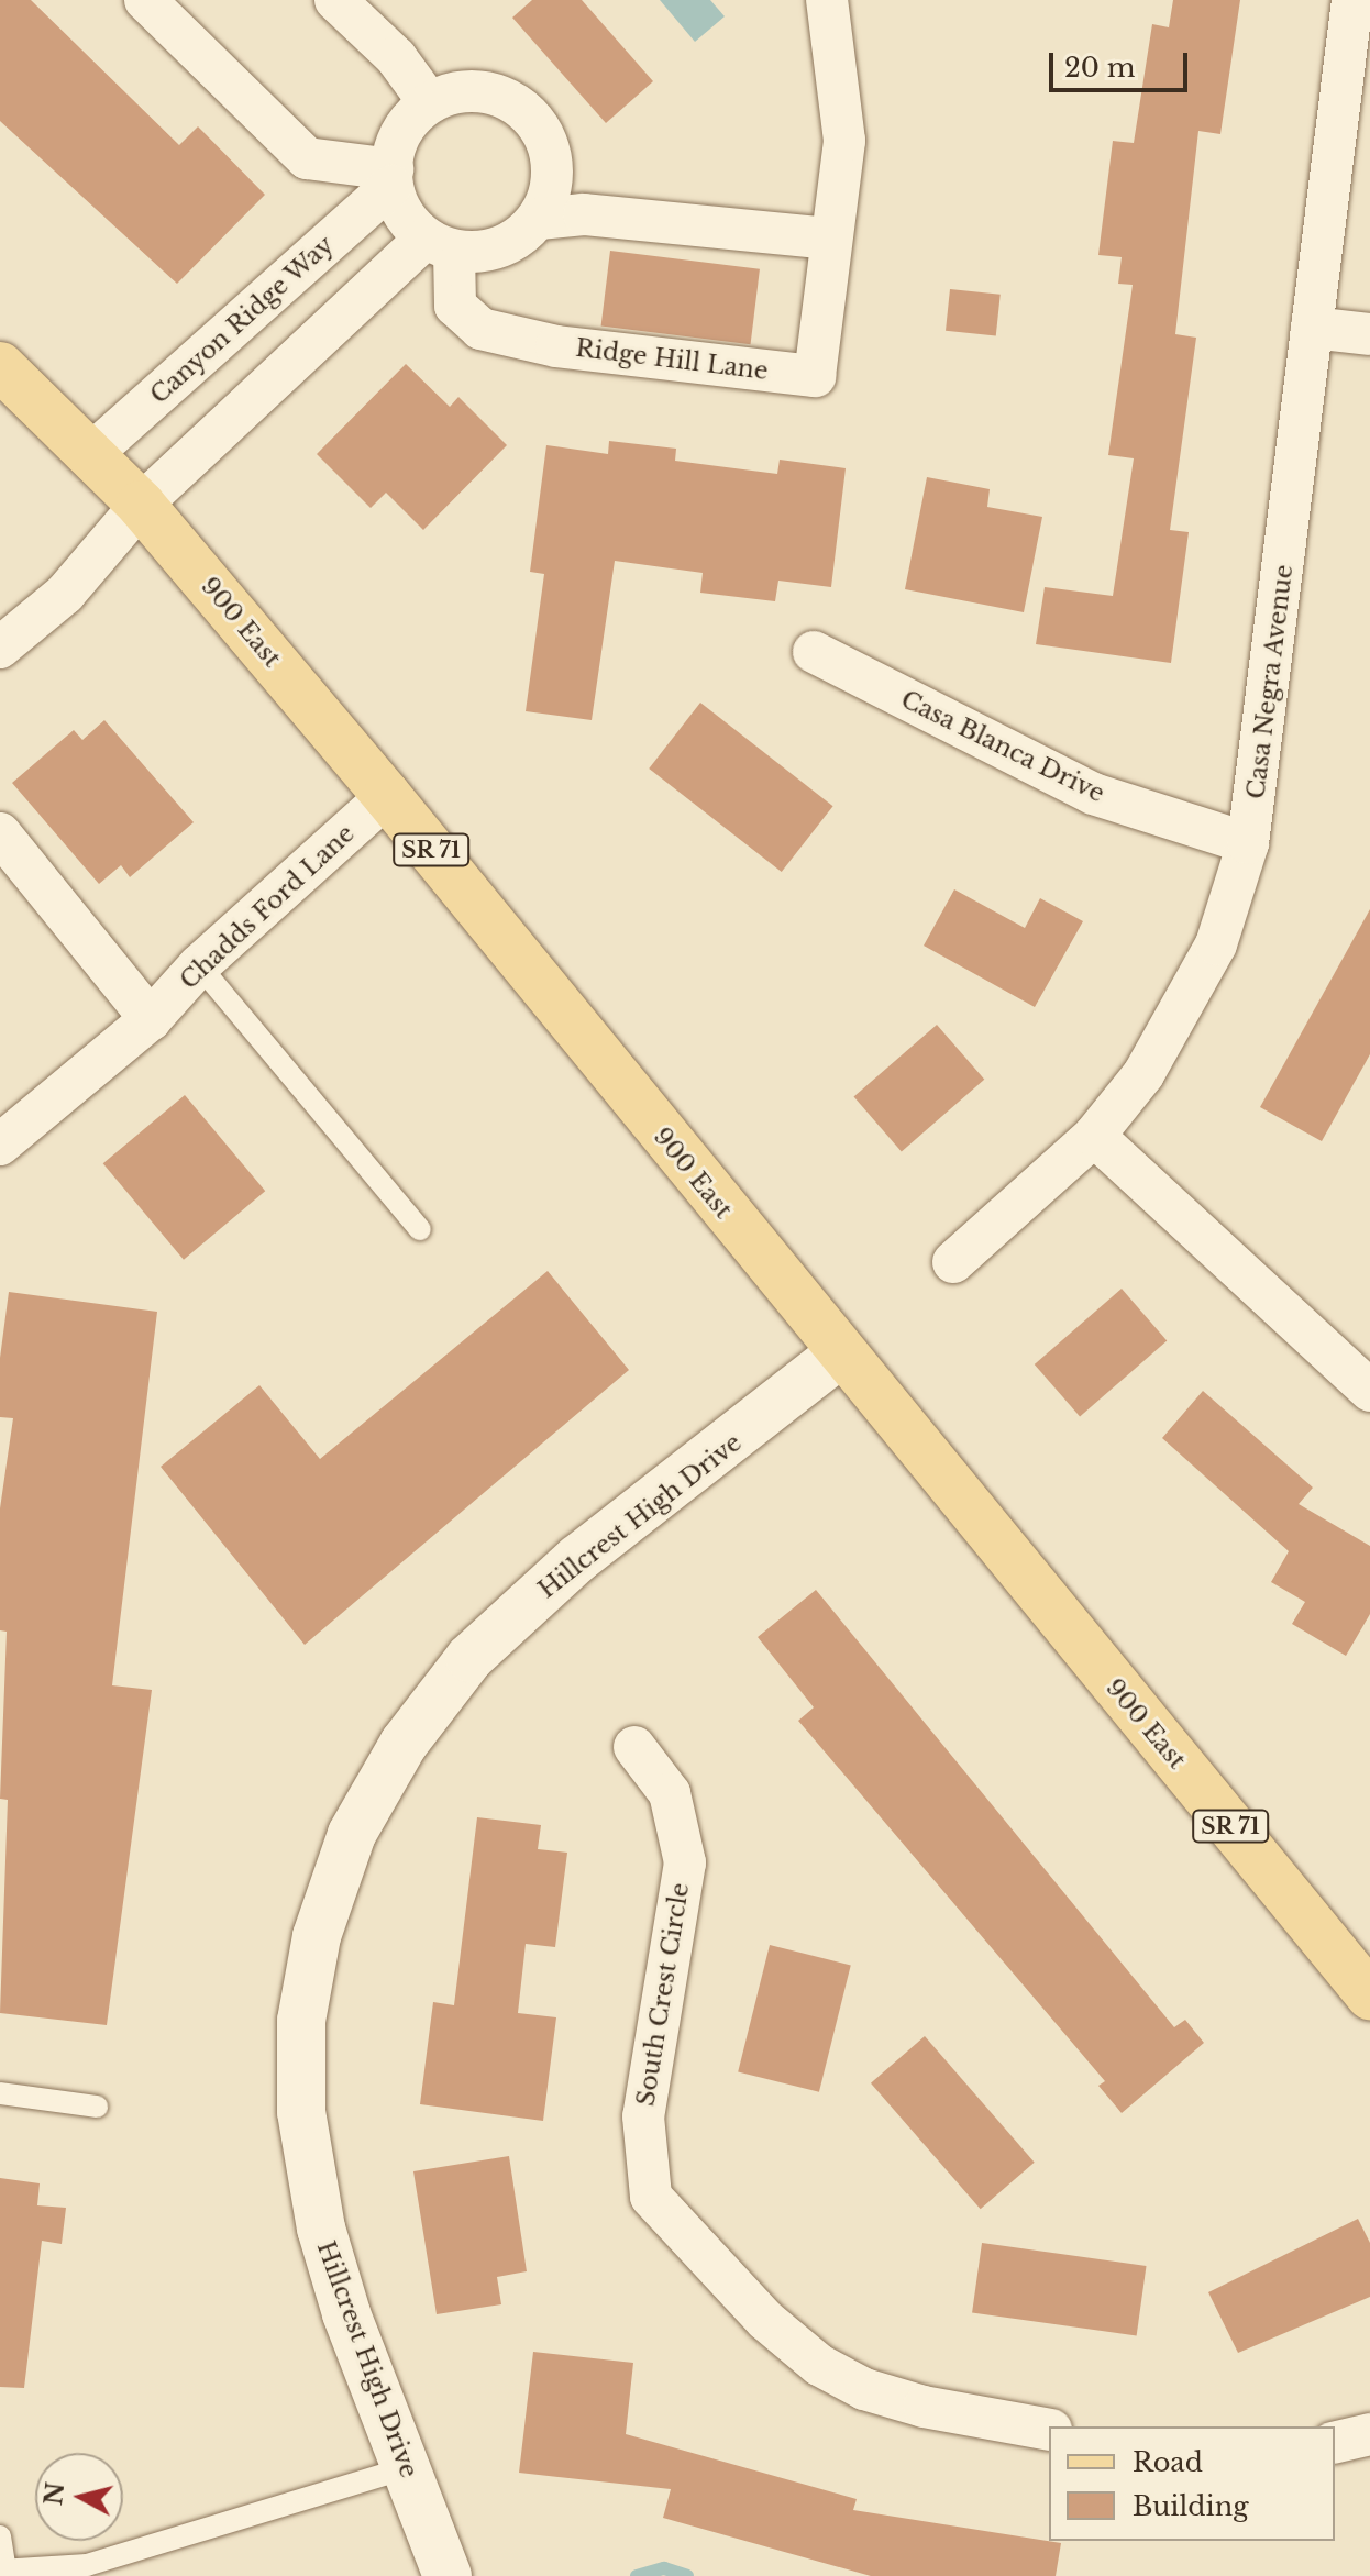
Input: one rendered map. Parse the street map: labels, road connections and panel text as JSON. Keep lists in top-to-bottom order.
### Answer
{
  "streets": {
    "main road": ["900 East", "SR 71"],
    "street": [
      "Canyon Ridge Way",
      "Ridge Hill Lane",
      "Casa Negra Avenue",
      "Casa Blanca Drive",
      "Chadds Ford Lane",
      "Hillcrest High Drive",
      "South Crest Circle"
    ]
  },
  "crossings": [
    ["Canyon Ridge Way", "Ridge Hill Lane"],
    ["Canyon Ridge Way", "900 East"],
    ["900 East", "Chadds Ford Lane"],
    ["900 East", "Hillcrest High Drive"],
    ["Casa Negra Avenue", "Casa Blanca Drive"]
  ],
  "legend": ["Road", "Building"],
  "scale_bar": "20 m",
  "north": "left"
}
